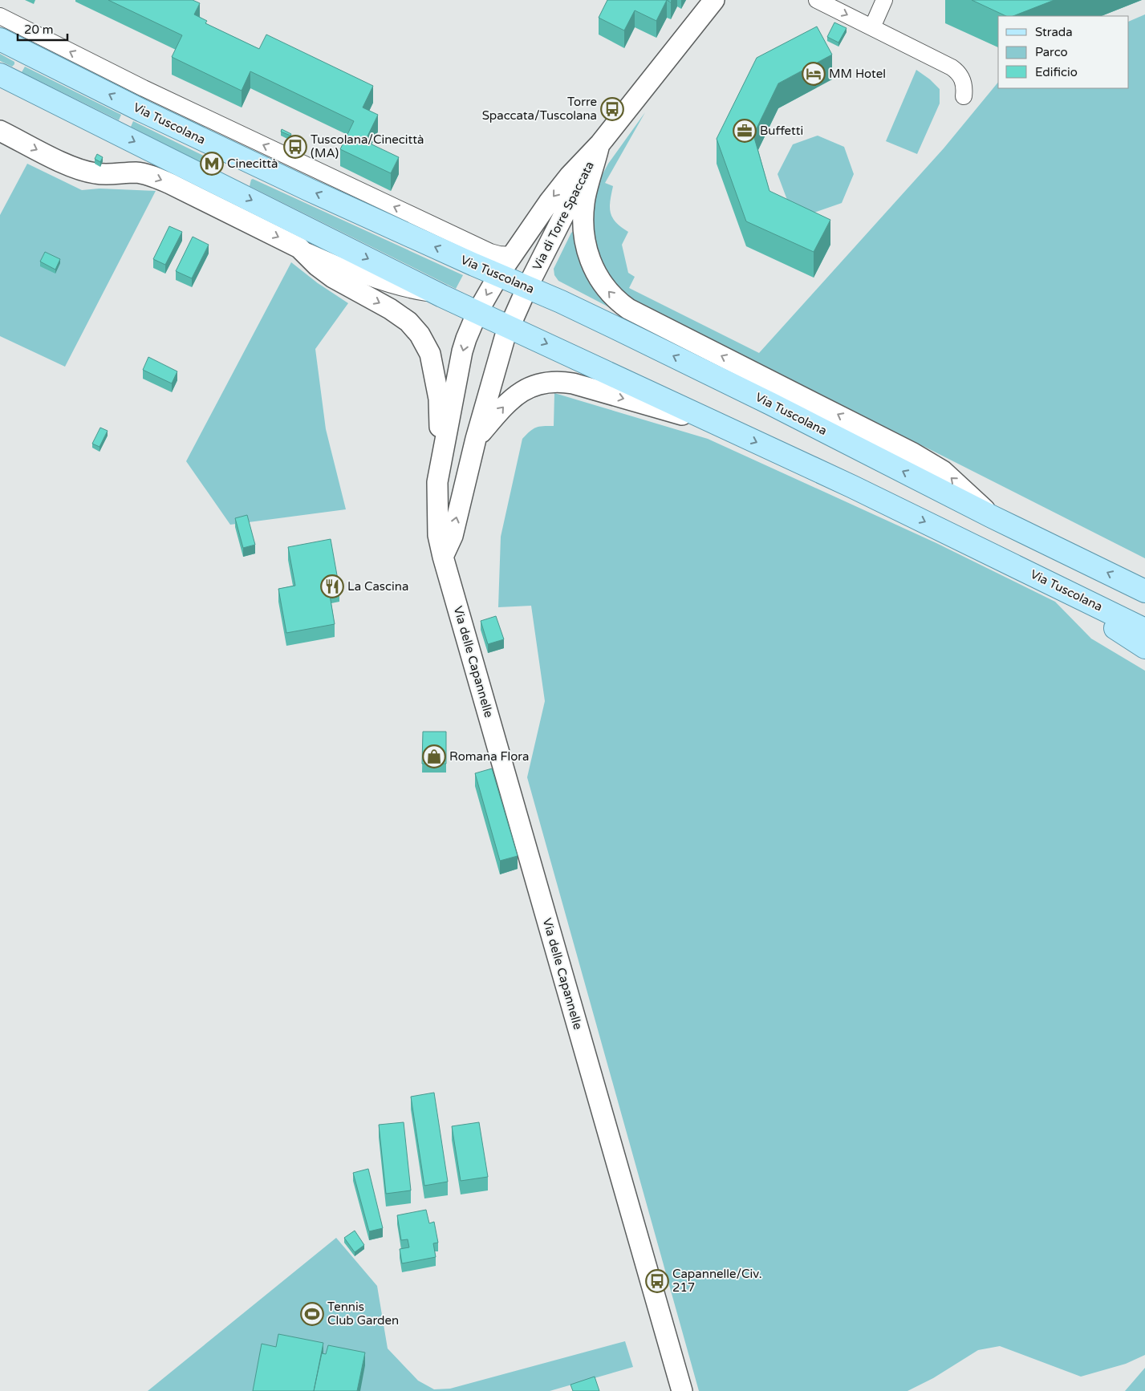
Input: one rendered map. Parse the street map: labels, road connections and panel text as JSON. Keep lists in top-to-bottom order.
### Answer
{
  "streets": {
    "main road": ["Via Tuscolana"],
    "street": ["Via di Torre Spaccata", "Via delle Capannelle"]
  },
  "crossings": [
    ["Via Tuscolana", "Via di Torre Spaccata"],
    ["Via Tuscolana", "Via delle Capannelle"],
    ["Via di Torre Spaccata", "Via delle Capannelle"]
  ],
  "places": {
    "hotel": ["MM Hotel"],
    "bus stop": ["Torre Spaccata/Tuscolana", "Tuscolana/Cinecittà (MA)", "Capannelle/Civ. 217"],
    "office": ["Buffetti"],
    "metro station": ["Cinecittà"],
    "restaurant": ["La Cascina"],
    "shop": ["Romana Flora"],
    "sports": ["Tennis Club Garden"]
  },
  "legend": ["Strada", "Parco", "Edificio"],
  "scale_bar": "20 m"
}
